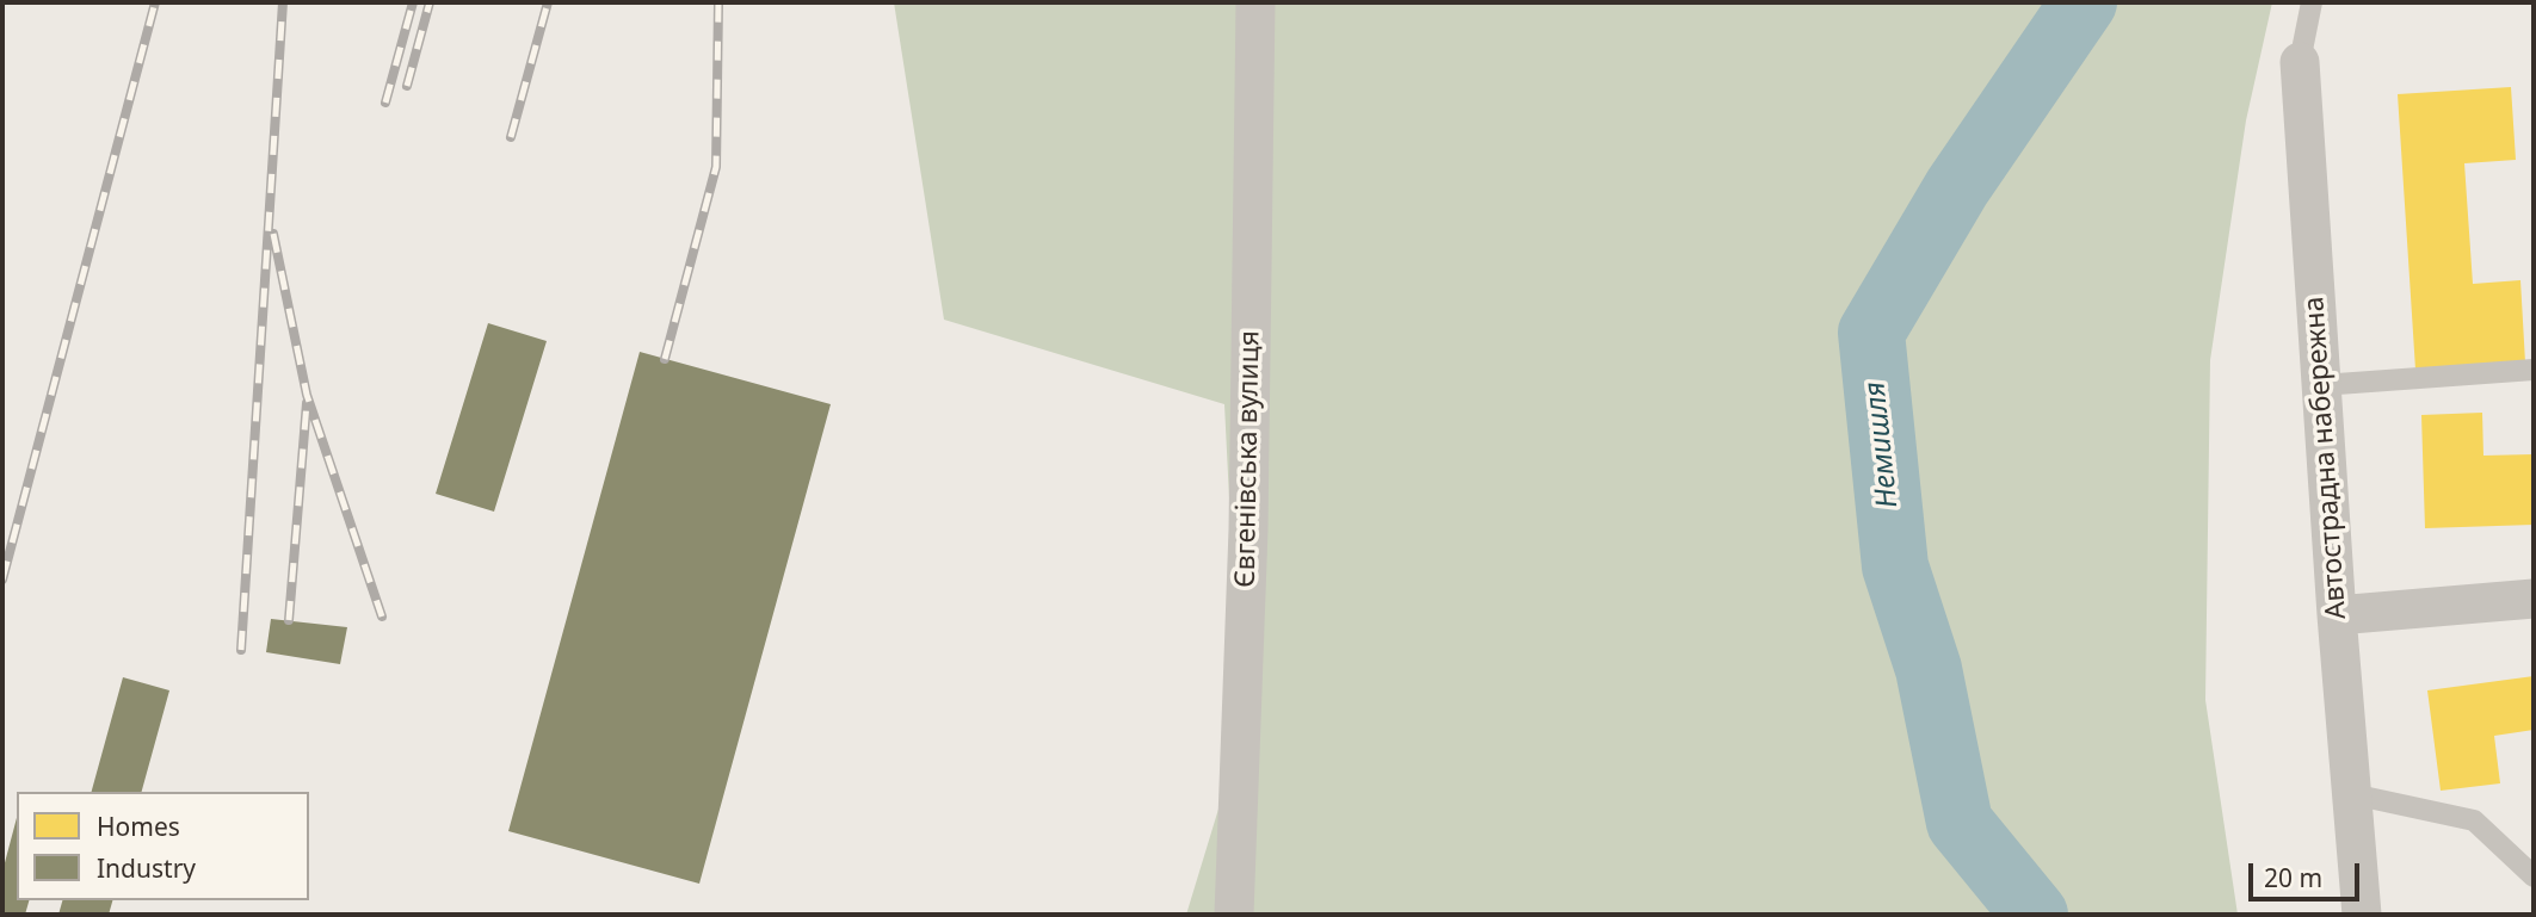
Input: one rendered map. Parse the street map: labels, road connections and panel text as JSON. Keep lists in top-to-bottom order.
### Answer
{
  "streets": {
    "street": ["Автострадна набережна", "Євгенівська вулиця"]
  },
  "water": ["Немишля"],
  "legend": ["Homes", "Industry"],
  "scale_bar": "20 m"
}
